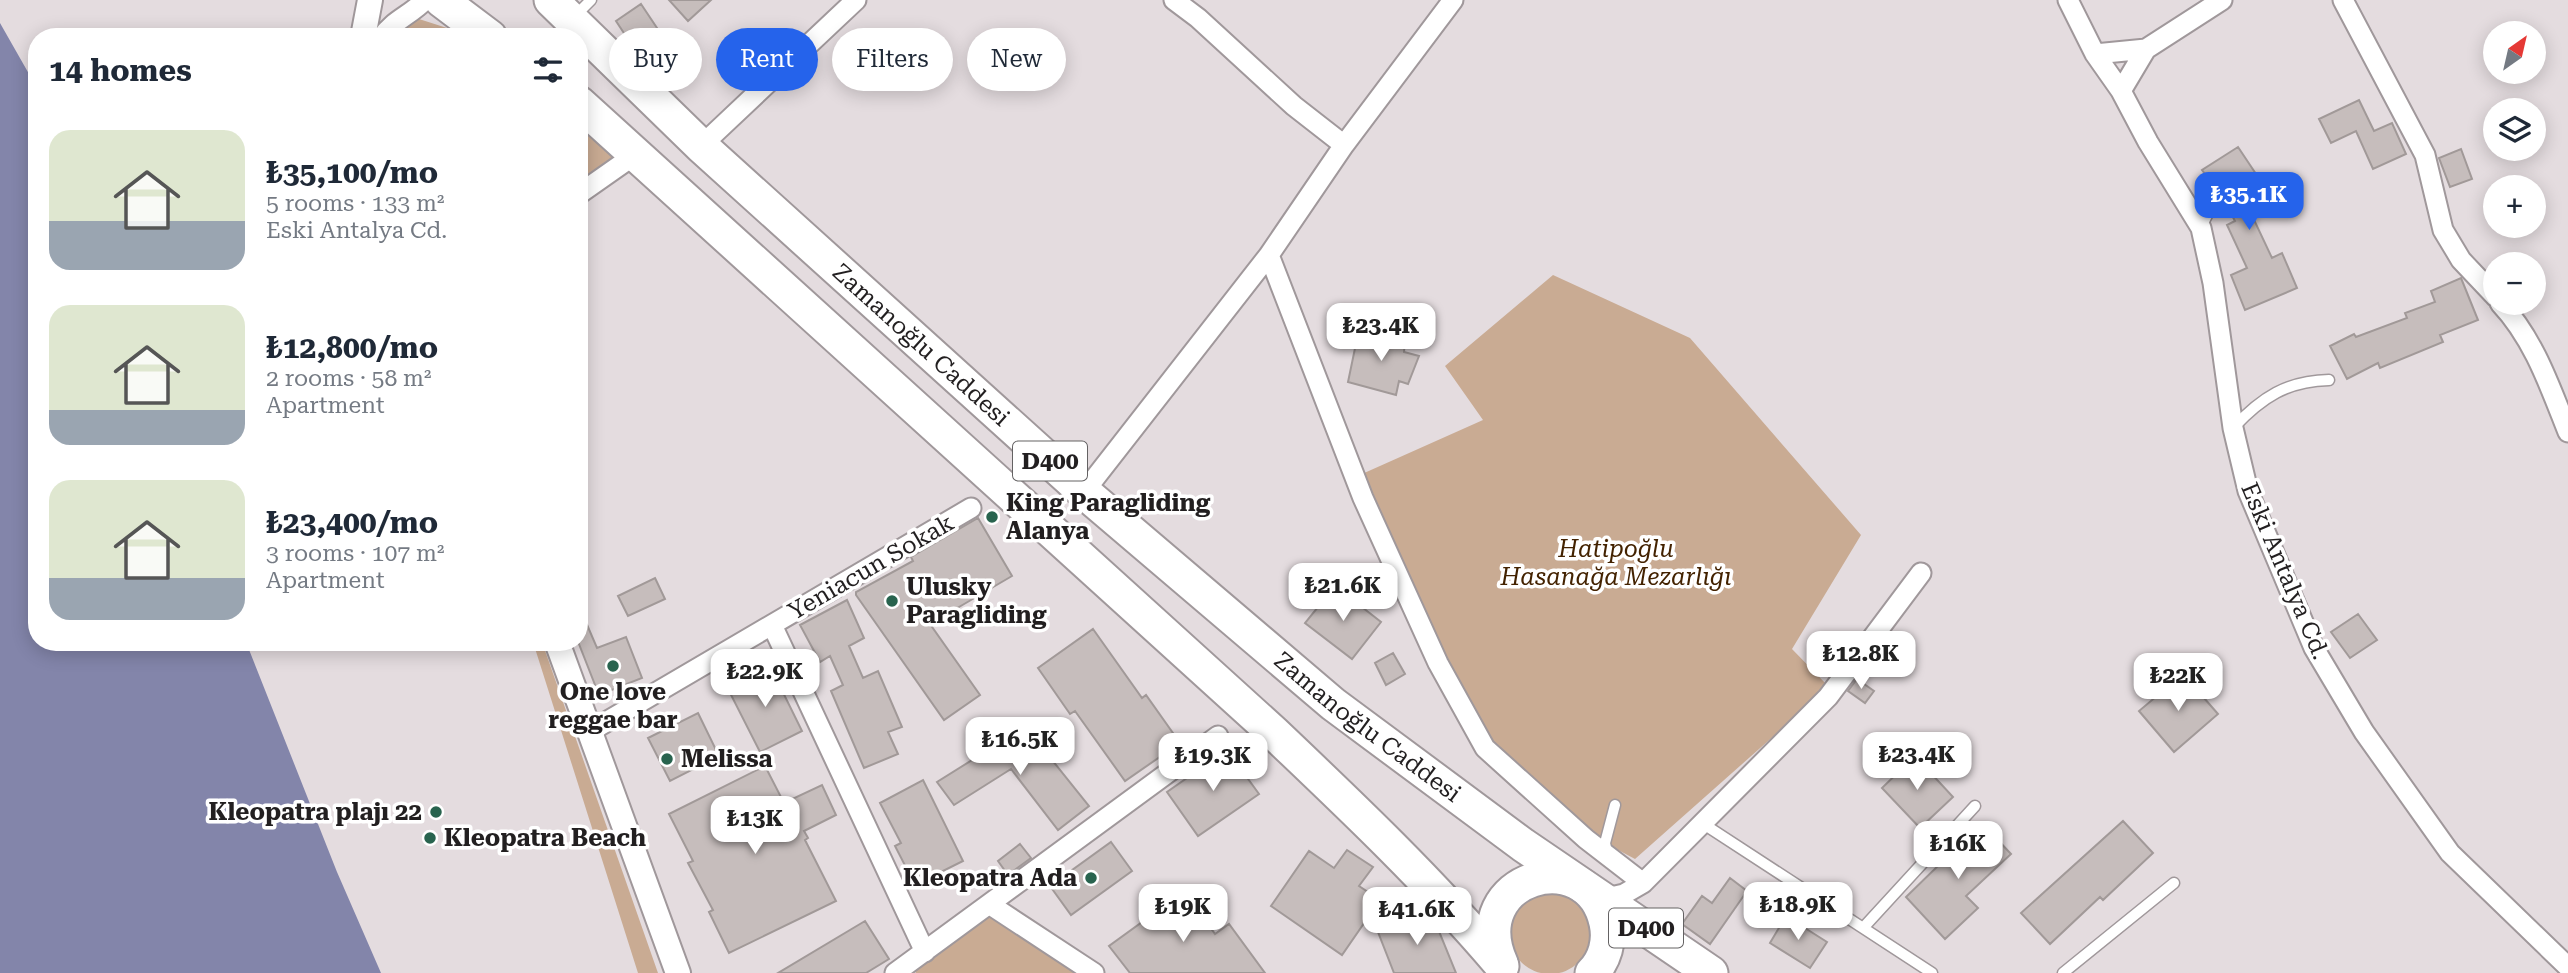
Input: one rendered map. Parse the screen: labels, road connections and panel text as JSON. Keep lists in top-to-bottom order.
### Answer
{
  "streets": {
    "highway": ["Zamanoğlu Caddesi", "D400"],
    "street": ["Yeniacun Sokak", "Eski Antalya Cd."]
  },
  "parks": ["Hatipoğlu Hasanağa Mezarlığı"],
  "places": [
    "King Paragliding Alanya",
    "Ulusky Paragliding",
    "One love reggae bar",
    "Melissa",
    "Kleopatra plajı 22",
    "Kleopatra Beach",
    "Kleopatra Ada"
  ],
  "north": "top right",
  "page": {
    "map_buttons": ["+", "−"],
    "chip": [
      "Buy",
      "Rent",
      "Filters",
      "New"
    ],
    "heading": "14 homes",
    "list": [
      {
        "name": "₺35,100/mo",
        "note": "5 rooms · 133 m² · Eski Antalya Cd."
      },
      {
        "name": "₺12,800/mo",
        "note": "2 rooms · 58 m² · Apartment"
      },
      {
        "name": "₺23,400/mo",
        "note": "3 rooms · 107 m² · Apartment"
      }
    ],
    "price": [
      "₺35.1K",
      "₺23.4K",
      "₺21.6K",
      "₺12.8K",
      "₺22.9K",
      "₺22K",
      "₺16.5K",
      "₺23.4K",
      "₺19.3K",
      "₺13K",
      "₺16K",
      "₺18.9K",
      "₺19K",
      "₺41.6K"
    ]
  }
}
